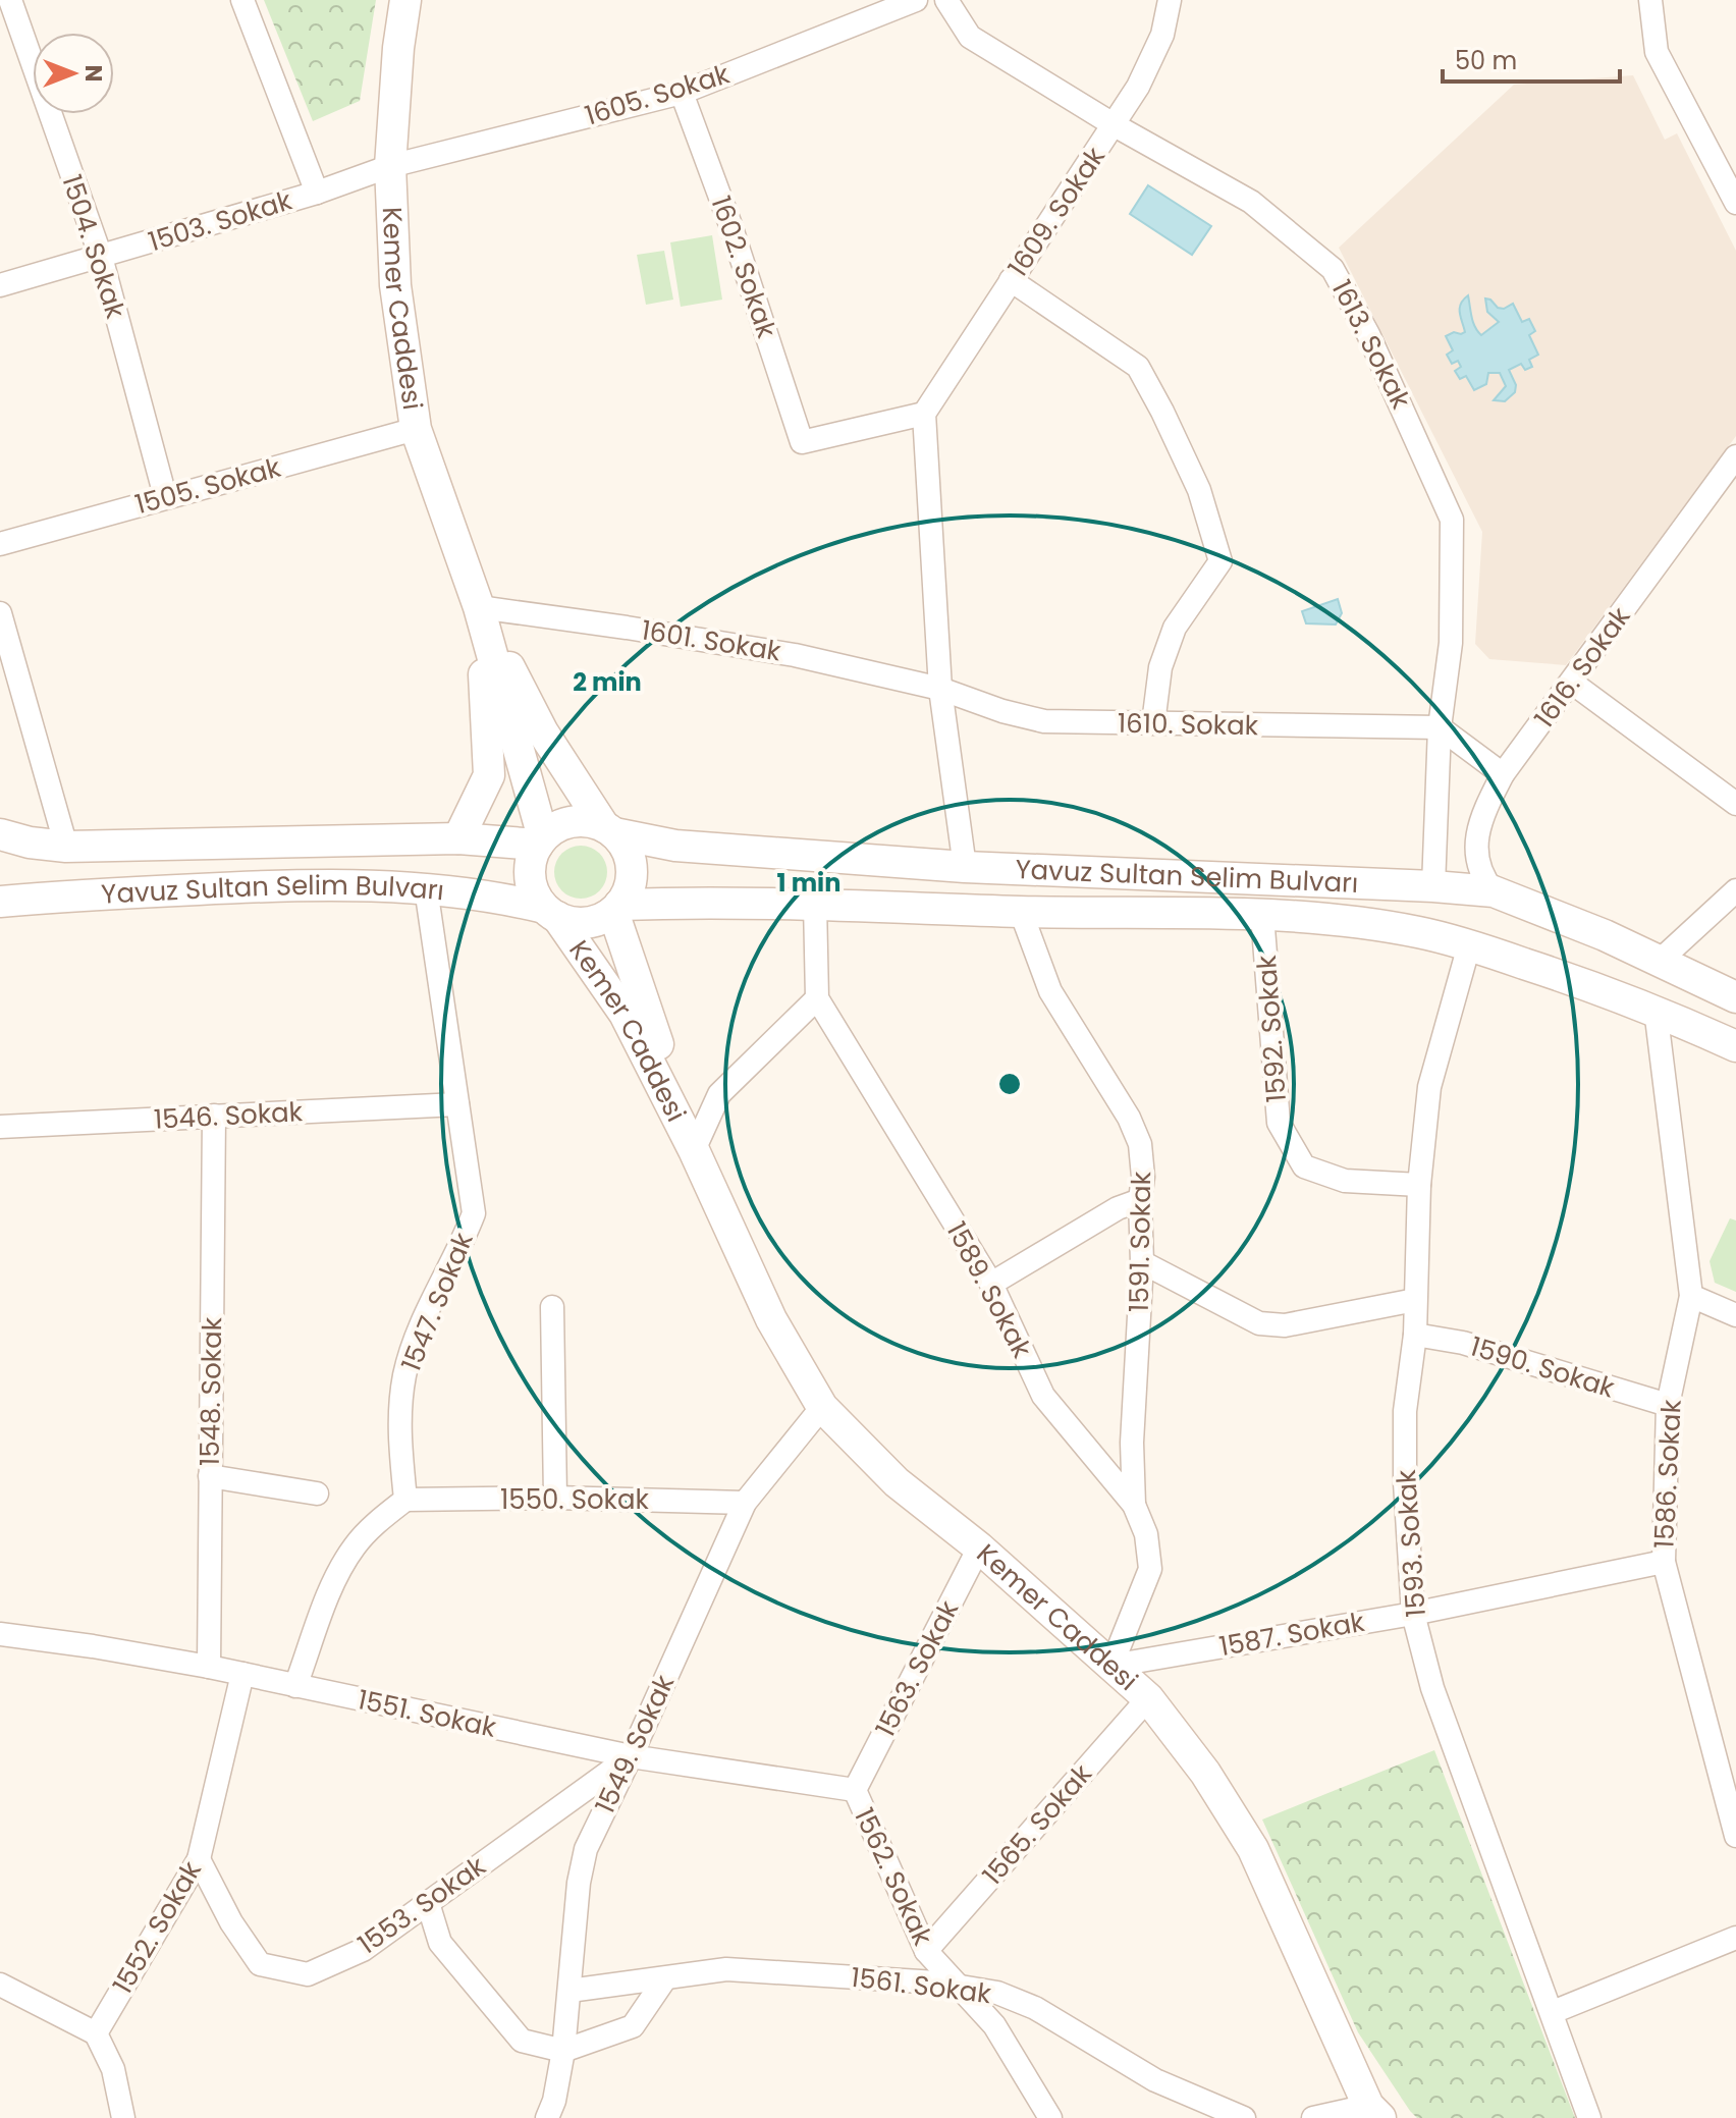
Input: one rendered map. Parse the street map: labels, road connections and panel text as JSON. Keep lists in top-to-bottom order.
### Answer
{
  "streets": {
    "main road": ["Kemer Caddesi", "Yavuz Sultan Selim Bulvarı"],
    "street": [
      "1605. Sokak",
      "1609. Sokak",
      "1503. Sokak",
      "1504. Sokak",
      "1602. Sokak",
      "1613. Sokak",
      "1505. Sokak",
      "1601. Sokak",
      "1616. Sokak",
      "1610. Sokak",
      "1592. Sokak",
      "1546. Sokak",
      "1591. Sokak",
      "1589. Sokak",
      "1547. Sokak",
      "1590. Sokak",
      "1548. Sokak",
      "1586. Sokak",
      "1550. Sokak",
      "1593. Sokak",
      "1587. Sokak",
      "1563. Sokak",
      "1551. Sokak",
      "1549. Sokak",
      "1565. Sokak",
      "1562. Sokak",
      "1553. Sokak",
      "1552. Sokak",
      "1561. Sokak"
    ]
  },
  "crossings": [
    ["1605. Sokak", "1503. Sokak"],
    ["1605. Sokak", "1602. Sokak"],
    ["1605. Sokak", "Kemer Caddesi"],
    ["1609. Sokak", "1602. Sokak"],
    ["1609. Sokak", "1613. Sokak"],
    ["1503. Sokak", "1504. Sokak"],
    ["1503. Sokak", "Kemer Caddesi"],
    ["1504. Sokak", "1505. Sokak"],
    ["Kemer Caddesi", "1505. Sokak"],
    ["Kemer Caddesi", "1601. Sokak"],
    ["Kemer Caddesi", "Yavuz Sultan Selim Bulvarı"],
    ["Kemer Caddesi", "1589. Sokak"],
    ["Kemer Caddesi", "1587. Sokak"],
    ["Kemer Caddesi", "1563. Sokak"],
    ["Kemer Caddesi", "1549. Sokak"],
    ["Kemer Caddesi", "1565. Sokak"],
    ["1613. Sokak", "1610. Sokak"],
    ["1613. Sokak", "Yavuz Sultan Selim Bulvarı"],
    ["1601. Sokak", "1610. Sokak"],
    ["1616. Sokak", "Yavuz Sultan Selim Bulvarı"],
    ["Yavuz Sultan Selim Bulvarı", "1592. Sokak"],
    ["Yavuz Sultan Selim Bulvarı", "1591. Sokak"],
    ["Yavuz Sultan Selim Bulvarı", "1547. Sokak"],
    ["Yavuz Sultan Selim Bulvarı", "1586. Sokak"],
    ["Yavuz Sultan Selim Bulvarı", "1593. Sokak"],
    ["1592. Sokak", "1593. Sokak"],
    ["1546. Sokak", "1547. Sokak"],
    ["1546. Sokak", "1548. Sokak"],
    ["1591. Sokak", "1589. Sokak"],
    ["1589. Sokak", "1587. Sokak"],
    ["1547. Sokak", "1550. Sokak"],
    ["1590. Sokak", "1586. Sokak"],
    ["1590. Sokak", "1593. Sokak"],
    ["1548. Sokak", "1551. Sokak"],
    ["1586. Sokak", "1587. Sokak"],
    ["1550. Sokak", "1549. Sokak"],
    ["1593. Sokak", "1587. Sokak"],
    ["1563. Sokak", "1551. Sokak"],
    ["1563. Sokak", "1562. Sokak"],
    ["1551. Sokak", "1549. Sokak"],
    ["1551. Sokak", "1562. Sokak"],
    ["1551. Sokak", "1553. Sokak"],
    ["1551. Sokak", "1552. Sokak"],
    ["1549. Sokak", "1553. Sokak"],
    ["1549. Sokak", "1561. Sokak"],
    ["1565. Sokak", "1562. Sokak"],
    ["1562. Sokak", "1561. Sokak"],
    ["1553. Sokak", "1552. Sokak"]
  ],
  "scale_bar": "50 m",
  "north": "right",
  "rings": ["2 min", "1 min"]
}
